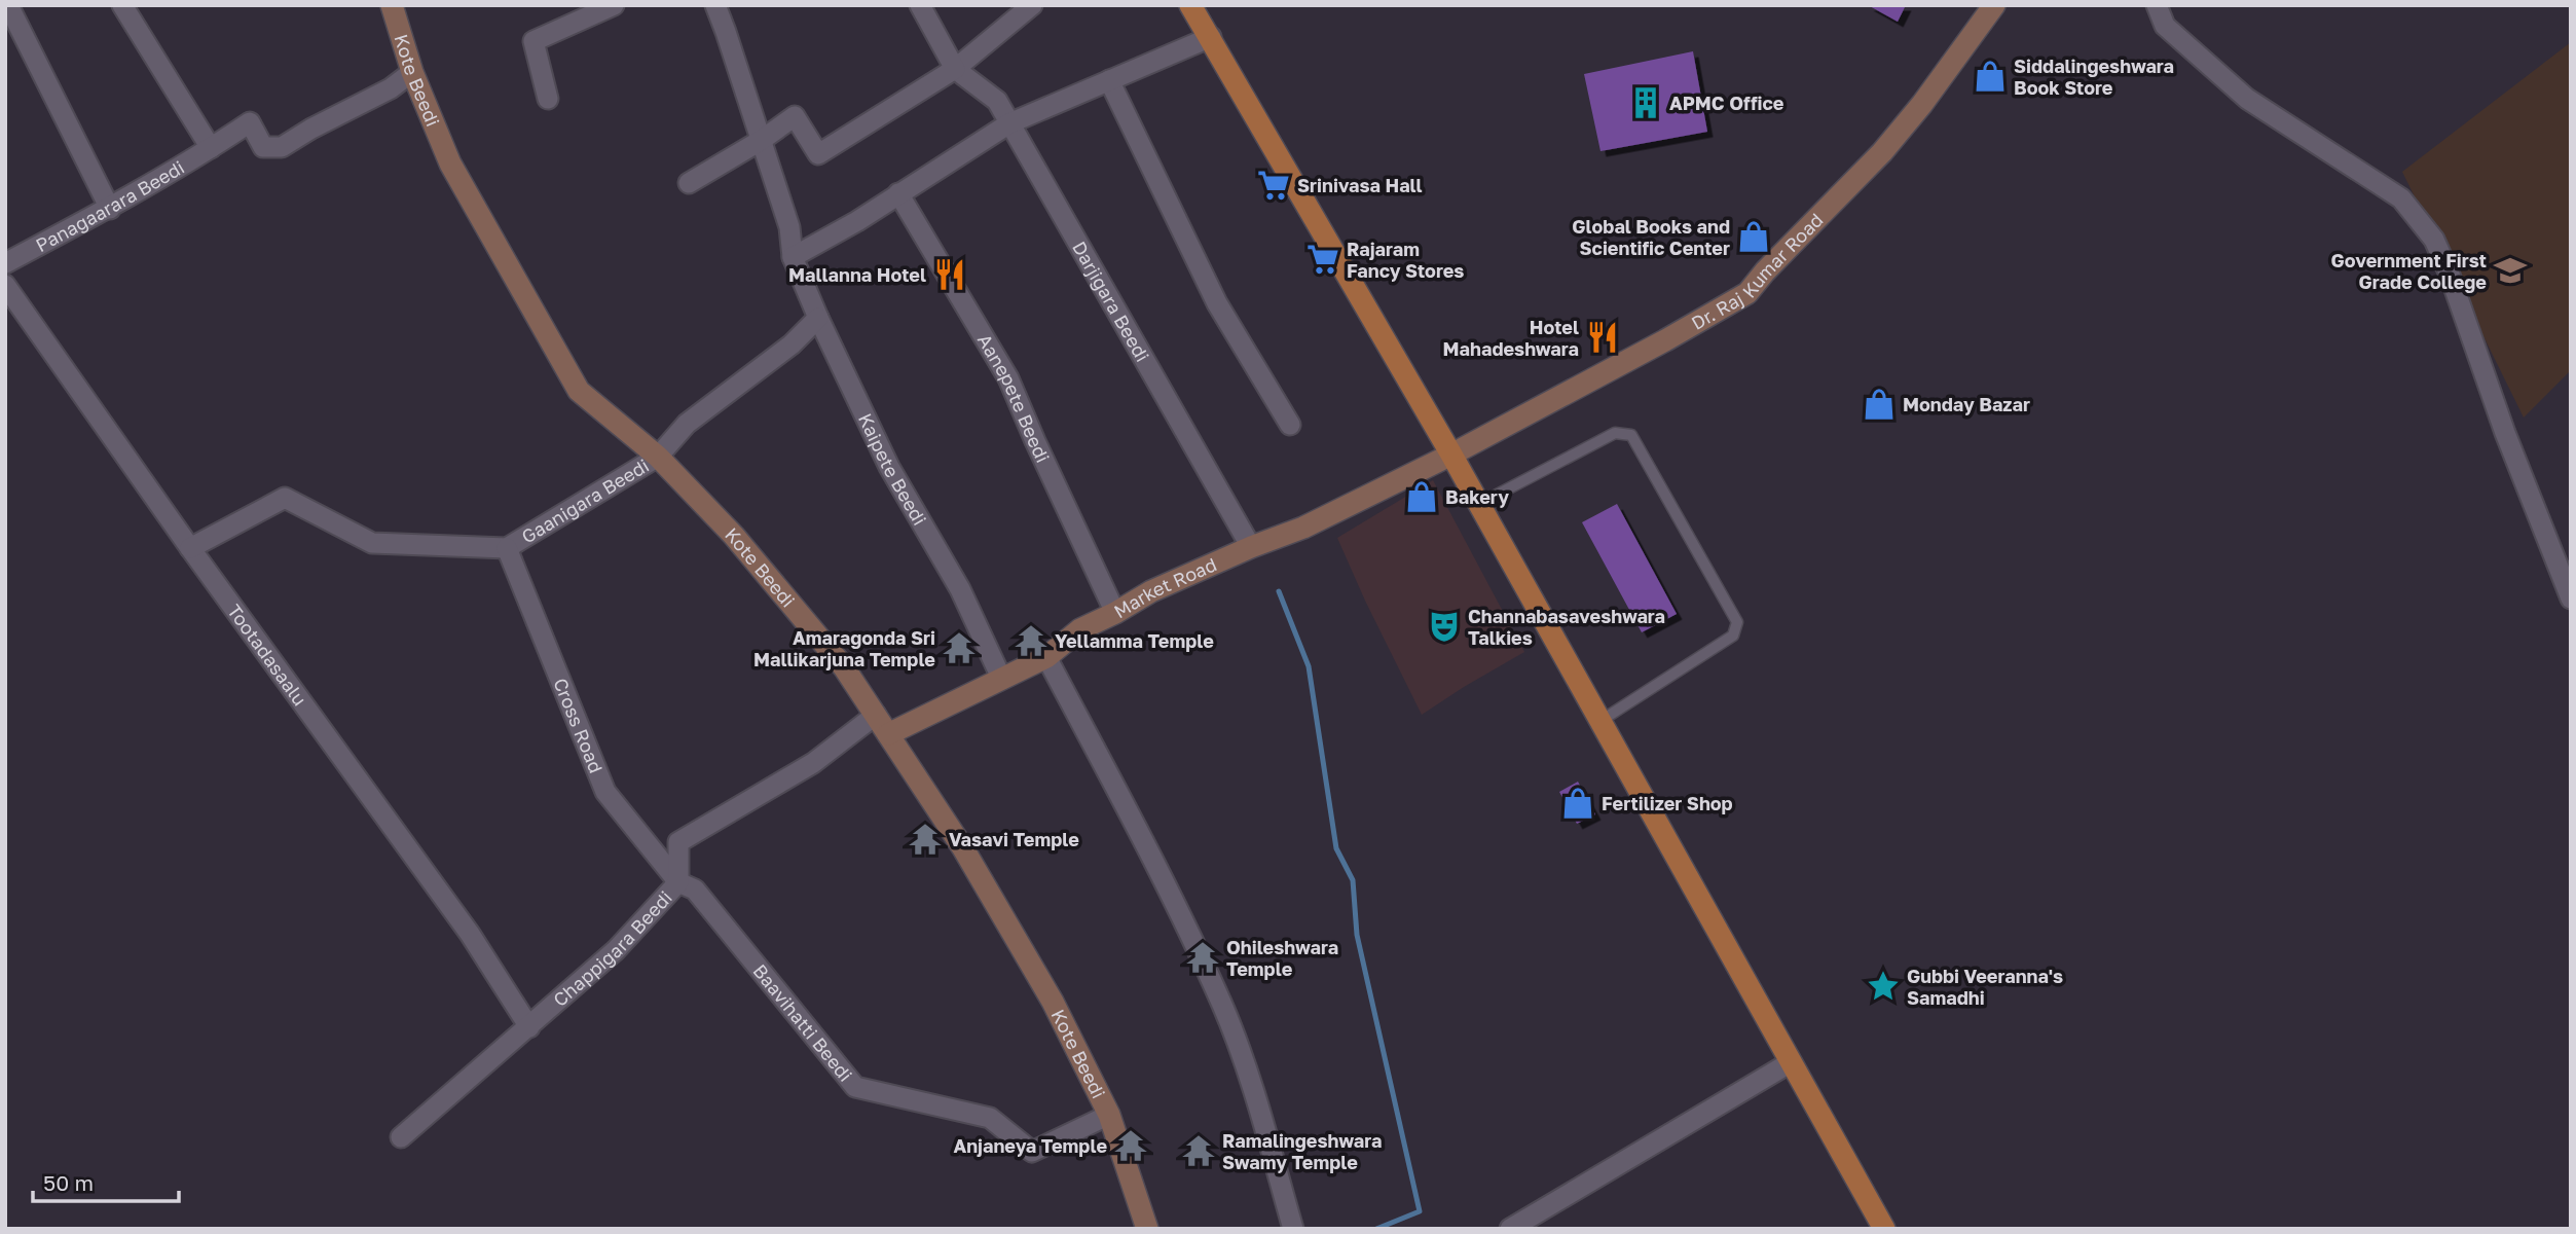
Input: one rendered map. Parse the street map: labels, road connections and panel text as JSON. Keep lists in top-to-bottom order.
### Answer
{
  "streets": {
    "street": [
      "Kote Beedi",
      "Panagaarara Beedi",
      "Dr. Raj Kumar Road",
      "Darjigara Beedi",
      "Aanepete Beedi",
      "Kaipete Beedi",
      "Gaanigara Beedi",
      "Market Road",
      "Tootadasaalu",
      "Cross Road",
      "Chappigara Beedi",
      "Baavihatti Beedi"
    ]
  },
  "crossings": [
    ["Kote Beedi", "Panagaarara Beedi"],
    ["Kote Beedi", "Gaanigara Beedi"],
    ["Kote Beedi", "Market Road"],
    ["Kote Beedi", "Chappigara Beedi"],
    ["Kote Beedi", "Baavihatti Beedi"],
    ["Dr. Raj Kumar Road", "Market Road"],
    ["Darjigara Beedi", "Market Road"],
    ["Aanepete Beedi", "Market Road"],
    ["Kaipete Beedi", "Gaanigara Beedi"],
    ["Kaipete Beedi", "Market Road"],
    ["Gaanigara Beedi", "Tootadasaalu"],
    ["Gaanigara Beedi", "Cross Road"],
    ["Tootadasaalu", "Chappigara Beedi"],
    ["Cross Road", "Chappigara Beedi"],
    ["Cross Road", "Baavihatti Beedi"],
    ["Chappigara Beedi", "Baavihatti Beedi"]
  ],
  "places": {
    "shop": [
      "Siddalingeshwara Book Store",
      "Global Books and Scientific Center",
      "Monday Bazar",
      "Bakery",
      "Fertilizer Shop"
    ],
    "building": ["APMC Office"],
    "supermarket": ["Srinivasa Hall", "Rajaram Fancy Stores"],
    "school or university": ["Government First Grade College"],
    "restaurant": ["Mallanna Hotel", "Hotel Mahadeshwara"],
    "theatre": ["Channabasaveshwara Talkies"],
    "temple": [
      "Yellamma Temple",
      "Amaragonda Sri Mallikarjuna Temple",
      "Vasavi Temple",
      "Ohileshwara Temple",
      "Anjaneya Temple",
      "Ramalingeshwara Swamy Temple"
    ],
    "place": ["Gubbi Veeranna's Samadhi"]
  },
  "scale_bar": "50 m"
}
